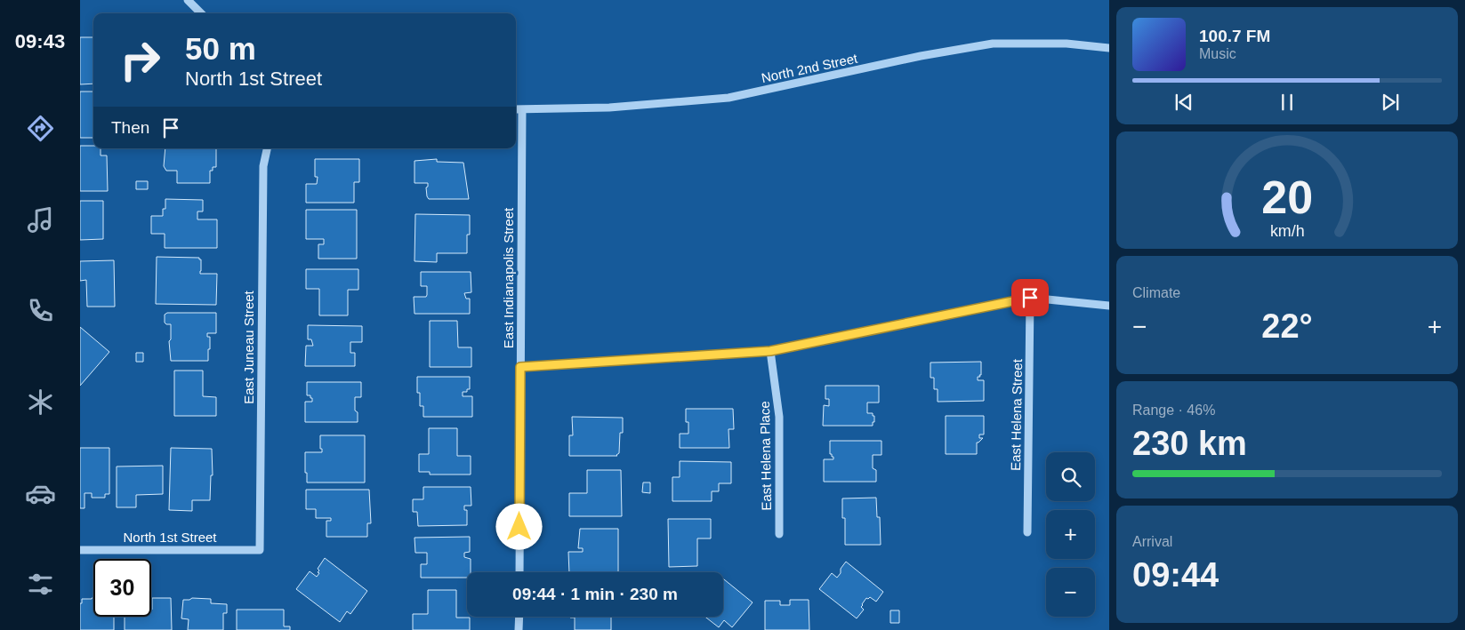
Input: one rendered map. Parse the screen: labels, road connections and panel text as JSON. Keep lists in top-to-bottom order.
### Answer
{
  "streets": {
    "street": [
      "North 2nd Street",
      "East Indianapolis Street",
      "East Juneau Street",
      "East Helena Street",
      "East Helena Place",
      "North 1st Street"
    ]
  },
  "crossings": [
    ["North 2nd Street", "East Indianapolis Street"],
    ["East Juneau Street", "North 1st Street"]
  ],
  "page": {
    "tabs": "09:43",
    "turn": ["50 m", "North 1st Street"],
    "song": ["100.7 FM", "Music"],
    "then": "Then",
    "tile": [
      "Climate",
      ["Range · 46%", "230 km"],
      ["Arrival", "09:44"]
    ],
    "heat": ["−", "22°", "+"],
    "map_buttons": ["+", "−"],
    "limit": "30",
    "trip": "09:44 · 1 min · 230 m",
    "gauge": ["20", "km/h"]
  }
}
